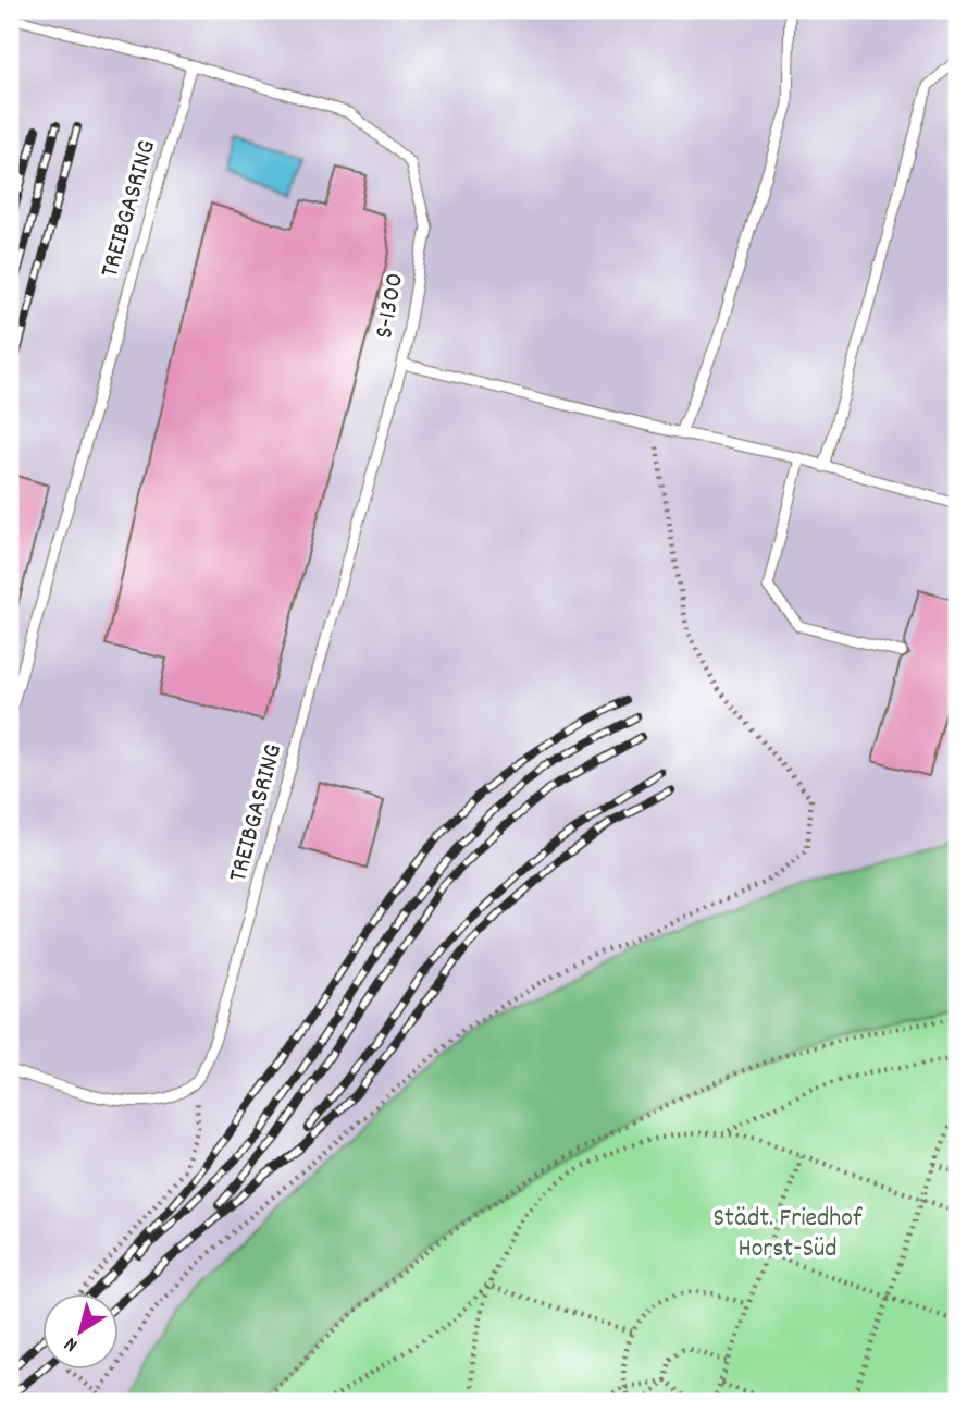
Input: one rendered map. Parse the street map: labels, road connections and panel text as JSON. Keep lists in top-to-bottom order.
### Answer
{
  "streets": {
    "lane": ["TREIBGASRING", "S-1300"]
  },
  "crossings": [
    ["TREIBGASRING", "S-1300"]
  ],
  "parks": ["Städt. Friedhof Horst-Süd"],
  "north": "bottom left"
}
